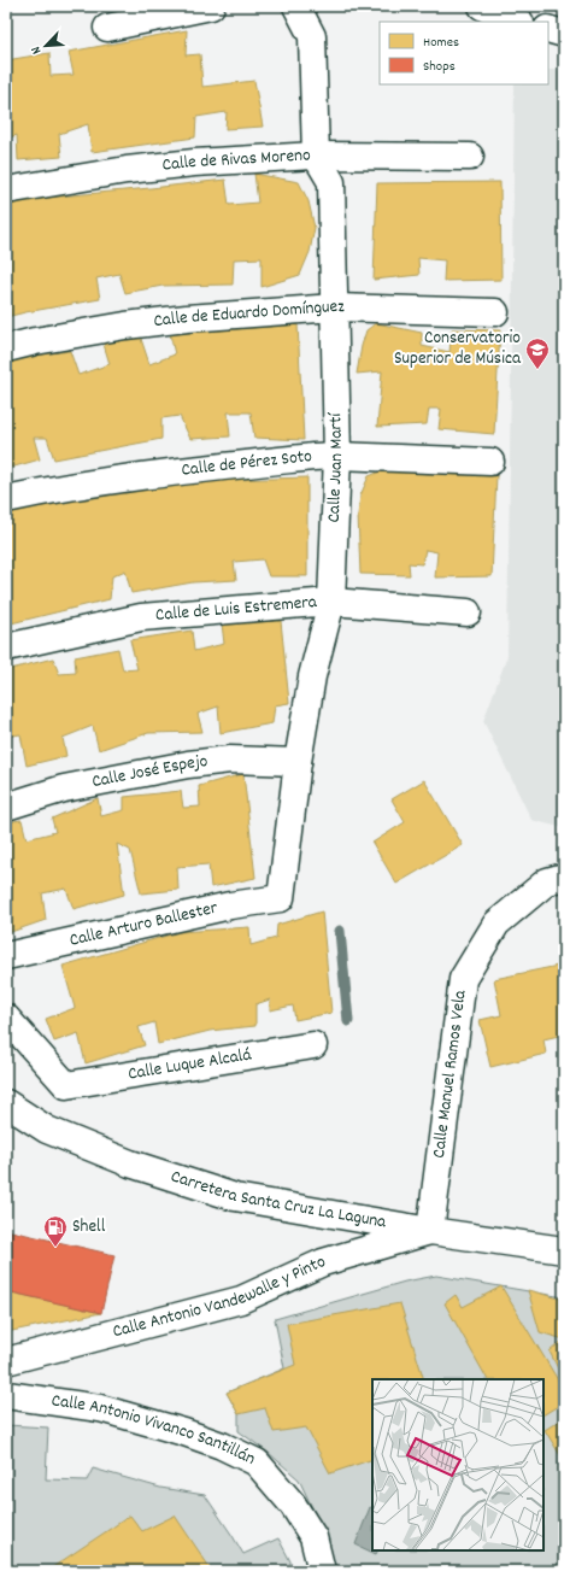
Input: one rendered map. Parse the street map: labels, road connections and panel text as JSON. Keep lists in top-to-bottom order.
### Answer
{
  "streets": {
    "street": [
      "Calle de Rivas Moreno",
      "Calle de Eduardo Domínguez",
      "Calle de Pérez Soto",
      "Calle Juan Martí",
      "Calle de Luis Estremera",
      "Calle José Espejo",
      "Calle Arturo Ballester",
      "Calle Luque Alcalá",
      "Calle Manuel Ramos Vela",
      "Carretera Santa Cruz La Laguna",
      "Calle Antonio Vandewalle y Pinto",
      "Calle Antonio Vivanco Santillán"
    ]
  },
  "crossings": [
    ["Calle de Rivas Moreno", "Calle Juan Martí"],
    ["Calle de Eduardo Domínguez", "Calle Juan Martí"],
    ["Calle de Pérez Soto", "Calle Juan Martí"],
    ["Calle Juan Martí", "Calle de Luis Estremera"],
    ["Calle Juan Martí", "Calle José Espejo"],
    ["Calle Juan Martí", "Calle Arturo Ballester"],
    ["Calle Manuel Ramos Vela", "Carretera Santa Cruz La Laguna"],
    ["Calle Manuel Ramos Vela", "Calle Antonio Vandewalle y Pinto"],
    ["Carretera Santa Cruz La Laguna", "Calle Antonio Vandewalle y Pinto"]
  ],
  "places": {
    "school or university": ["Conservatorio Superior de Música"],
    "fuel station": ["Shell"]
  },
  "legend": ["Homes", "Shops"],
  "north": "bottom left"
}
